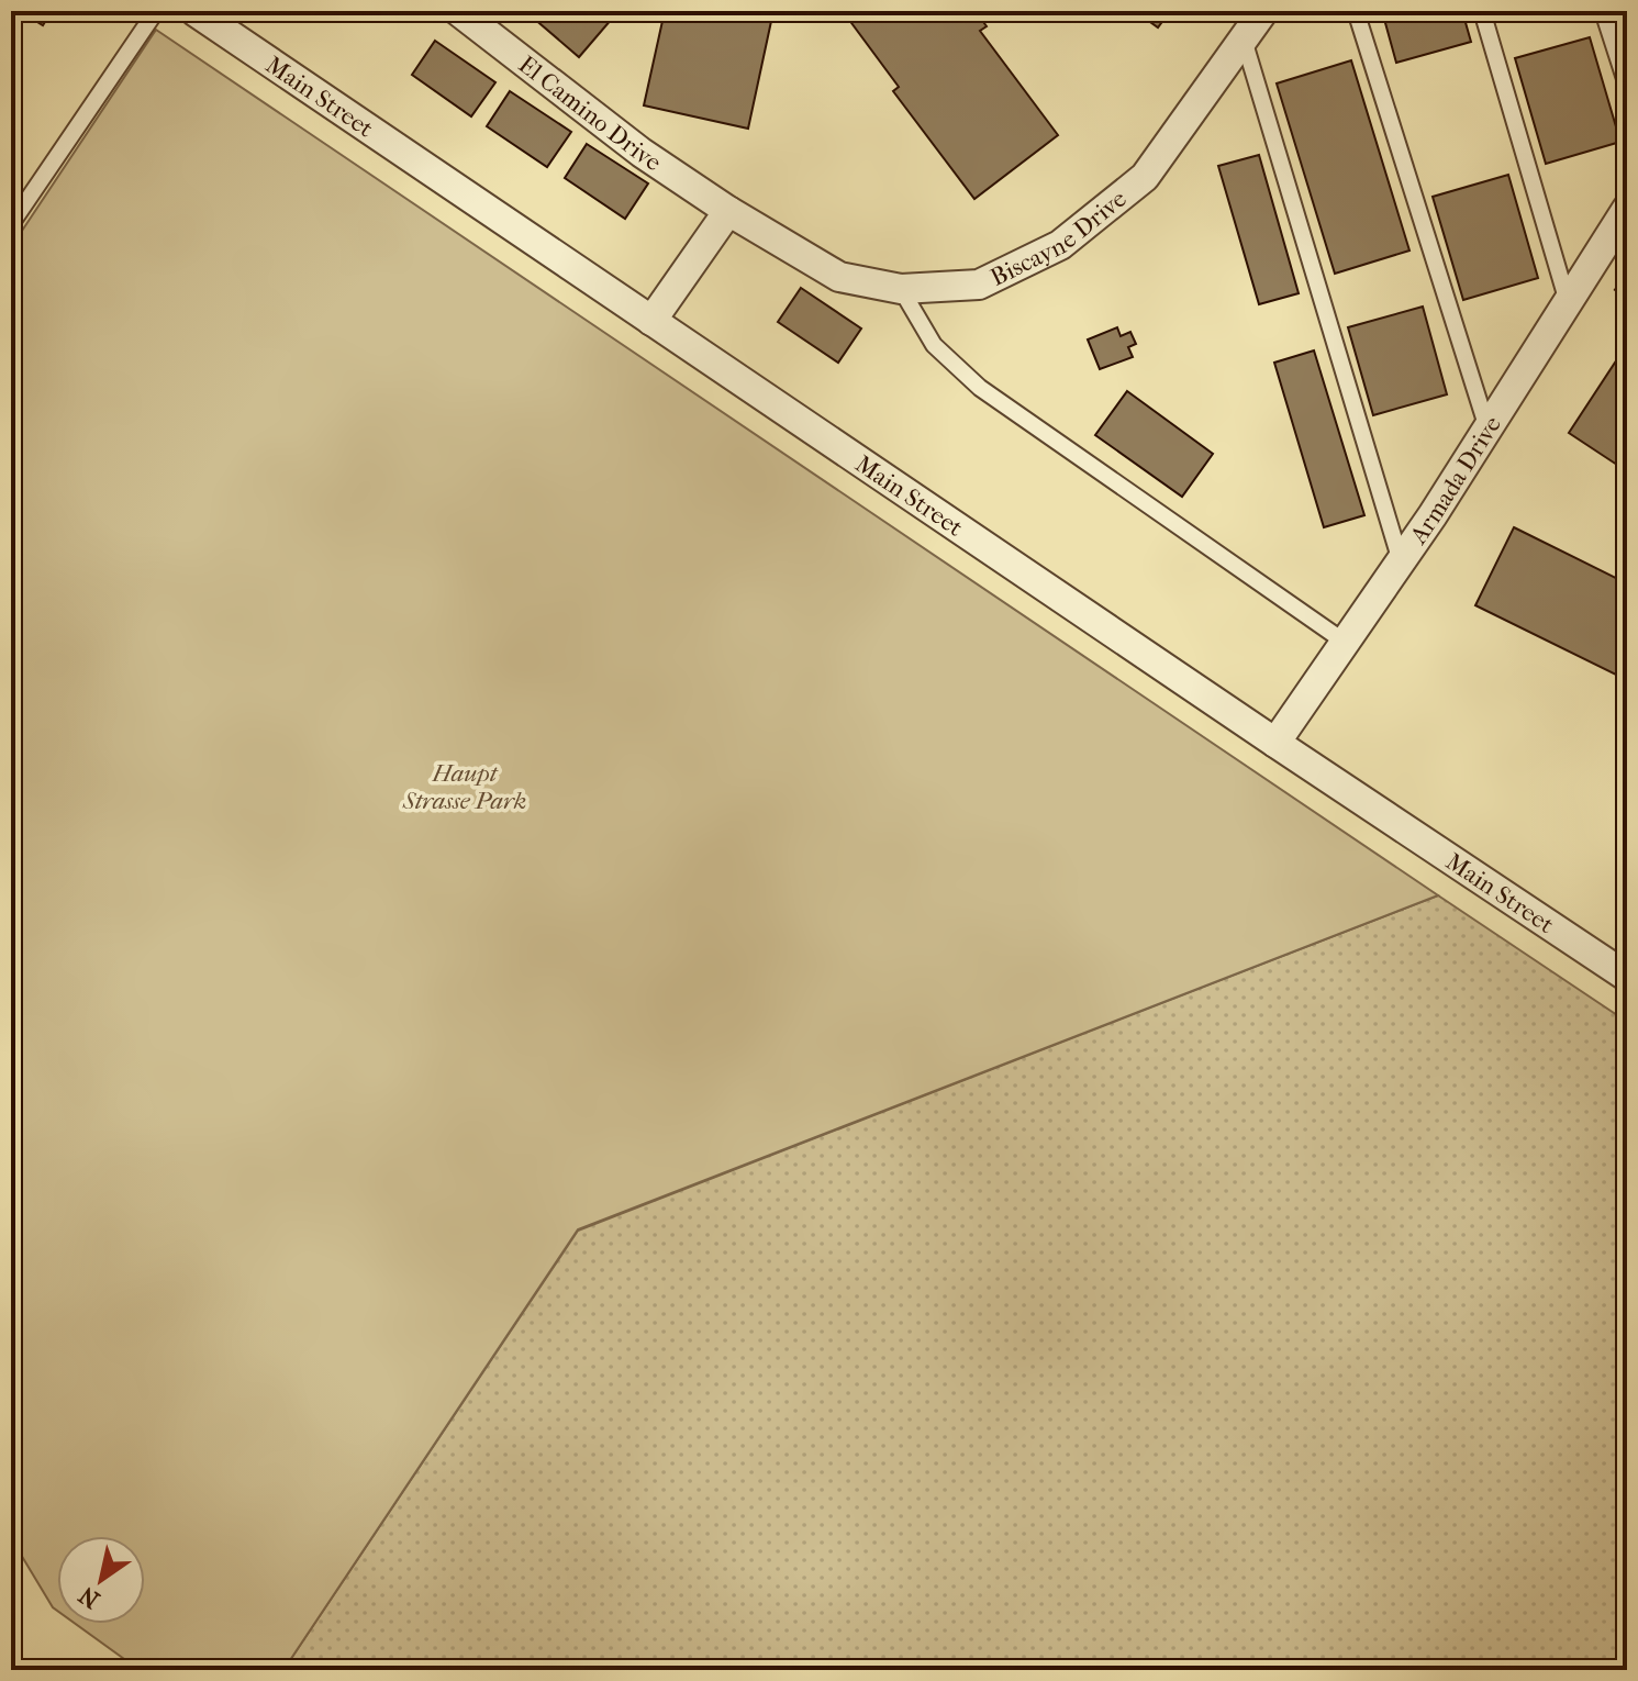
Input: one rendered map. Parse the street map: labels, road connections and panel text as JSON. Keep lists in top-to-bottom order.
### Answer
{
  "streets": {
    "street": [
      "Main Street",
      "El Camino Drive",
      "Biscayne Drive",
      "Armada Drive"
    ]
  },
  "crossings": [
    ["Main Street", "Armada Drive"],
    ["El Camino Drive", "Biscayne Drive"]
  ],
  "parks": ["Haupt Strasse Park"],
  "north": "bottom left"
}
